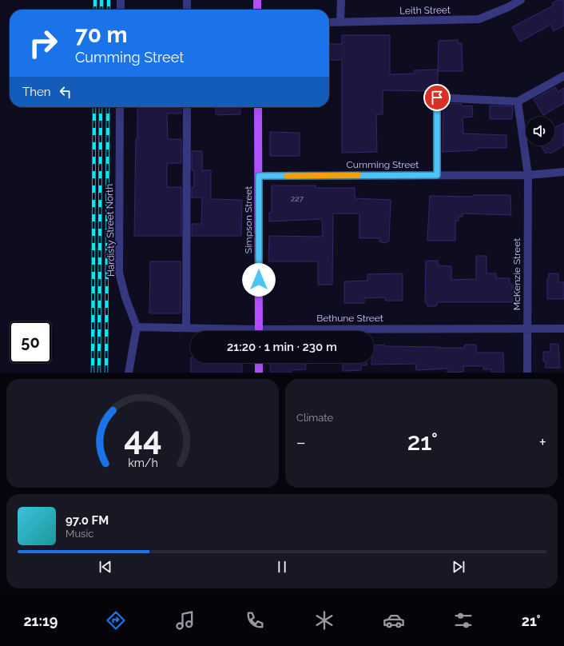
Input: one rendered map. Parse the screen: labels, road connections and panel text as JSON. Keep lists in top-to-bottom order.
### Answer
{
  "streets": {
    "main road": ["Simpson Street"],
    "street": [
      "Leith Street",
      "Cumming Street",
      "Hardisty Street North",
      "McKenzie Street",
      "Bethune Street"
    ]
  },
  "crossings": [
    ["Cumming Street", "Simpson Street"],
    ["Cumming Street", "McKenzie Street"],
    ["Hardisty Street North", "Bethune Street"],
    ["McKenzie Street", "Bethune Street"]
  ],
  "house_numbers": ["227"],
  "page": {
    "turn": ["70 m", "Cumming Street"],
    "then": "Then",
    "limit": "50",
    "trip": "21:20 · 1 min · 230 m",
    "tile": "Climate",
    "heat": ["−", "21°", "+"],
    "song": ["97.0 FM", "Music"],
    "tabs": ["21:19", "21°"],
    "gauge": ["44", "km/h"]
  }
}
